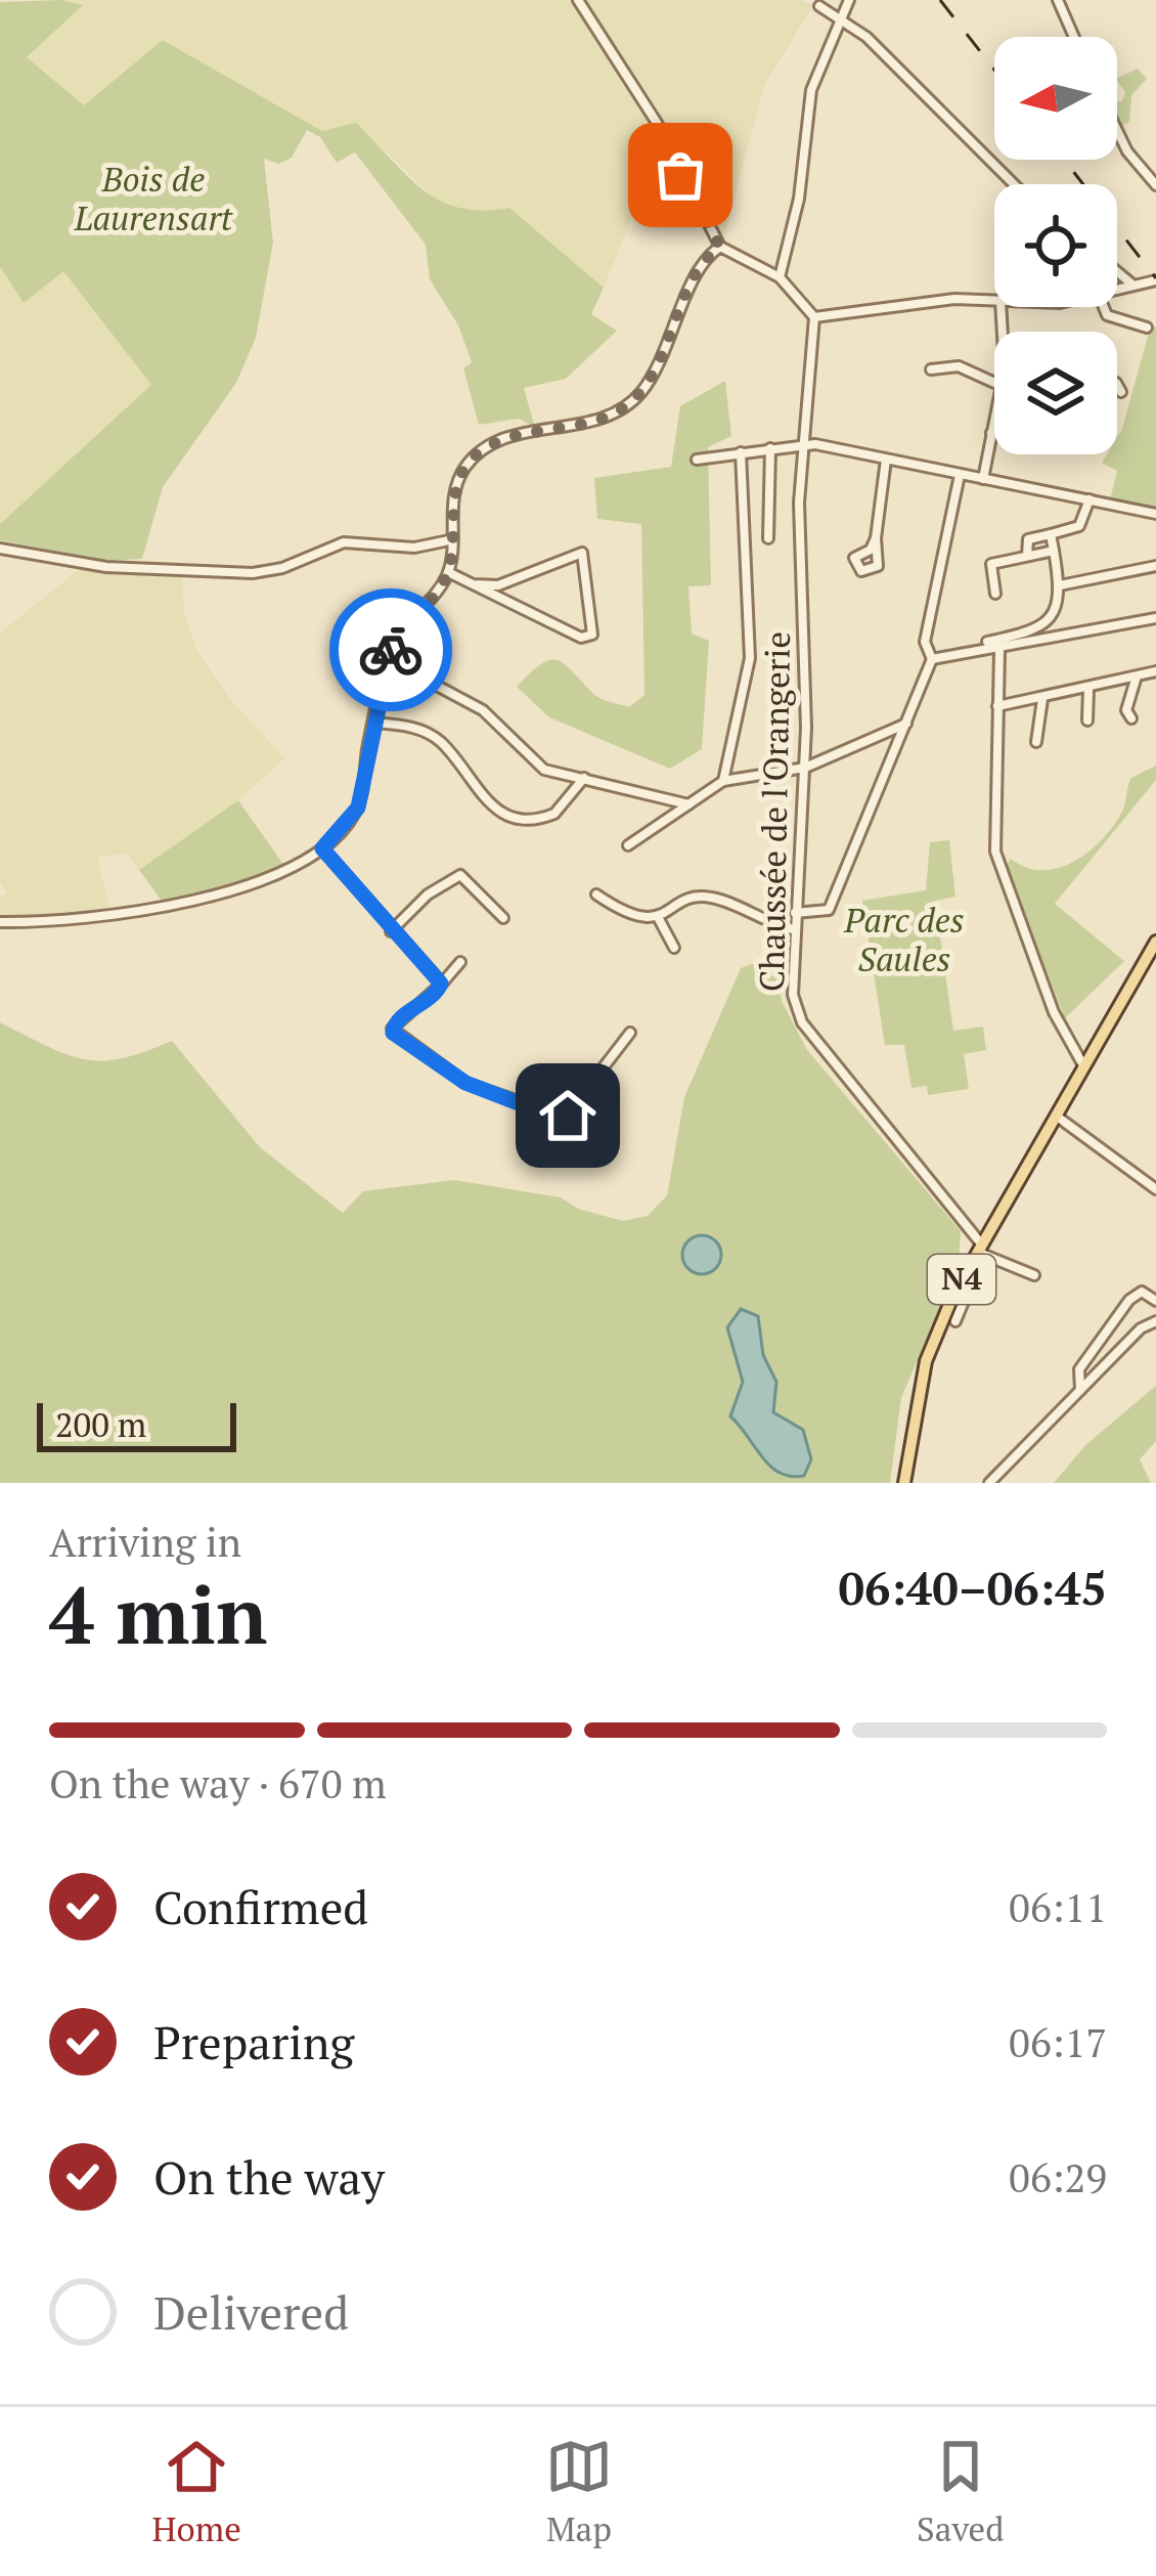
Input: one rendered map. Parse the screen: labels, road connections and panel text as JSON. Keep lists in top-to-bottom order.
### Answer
{
  "streets": {
    "main road": ["N4"],
    "street": ["Chaussée de l'Orangerie"]
  },
  "crossings": [
    ["Chaussée de l'Orangerie", "N4"]
  ],
  "parks": ["Bois de Laurensart", "Parc des Saules"],
  "scale_bar": "200 m",
  "north": "left",
  "page": {
    "scale": "200 m",
    "heading": ["4 min", "Arriving in", "06:40–06:45"],
    "bar": "On the way · 670 m",
    "list": [
      ["Confirmed", "06:11"],
      ["Preparing", "06:17"],
      ["On the way", "06:29"],
      "Delivered"
    ],
    "tabs": ["Home", "Map", "Saved"]
  }
}
